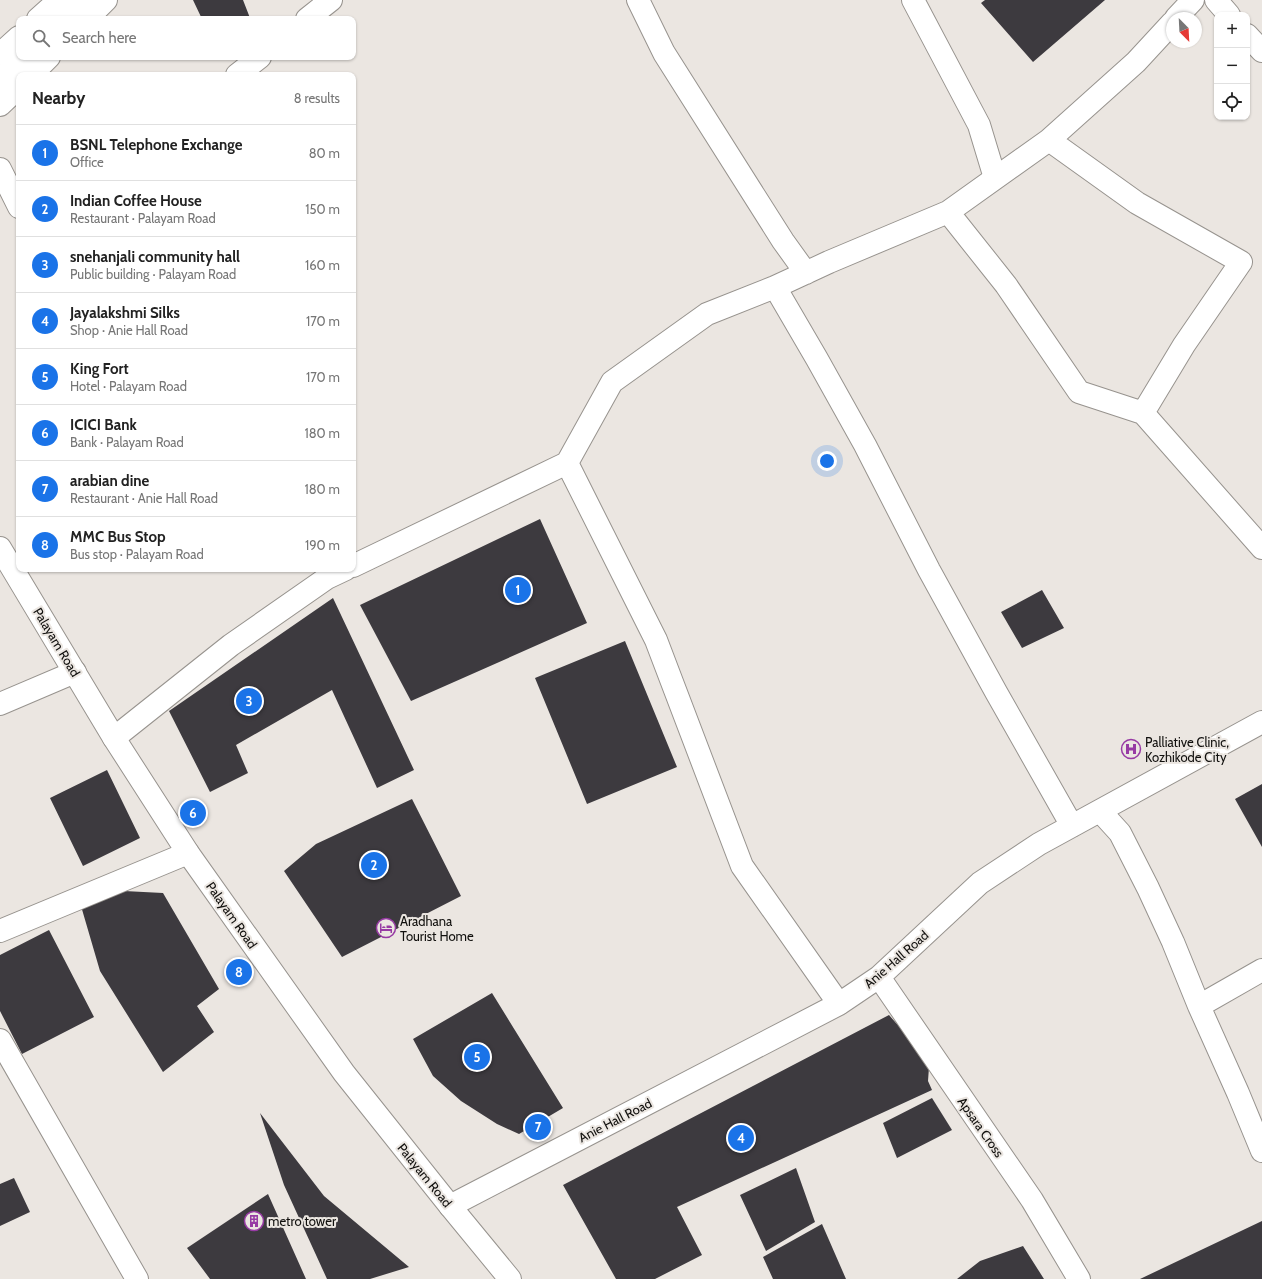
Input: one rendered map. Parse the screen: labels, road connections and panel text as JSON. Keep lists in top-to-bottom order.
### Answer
{
  "streets": {
    "street": ["Palayam Road", "Anie Hall Road", "Apsara Cross"]
  },
  "crossings": [
    ["Palayam Road", "Anie Hall Road"],
    ["Anie Hall Road", "Apsara Cross"]
  ],
  "places": {
    "hospital": ["Palliative Clinic, Kozhikode City"],
    "hotel": ["Aradhana Tourist Home"],
    "building": ["metro tower"]
  },
  "north": "bottom right",
  "page": {
    "map_buttons": ["+", "−"],
    "search": "Search here",
    "heading": ["Nearby", "8 results"],
    "list": [
      {
        "mark": "1",
        "name": "BSNL Telephone Exchange",
        "note": "Office",
        "value": "80 m"
      },
      {
        "mark": "2",
        "name": "Indian Coffee House",
        "note": "Restaurant · Palayam Road",
        "value": "150 m"
      },
      {
        "mark": "3",
        "name": "snehanjali community hall",
        "note": "Public building · Palayam Road",
        "value": "160 m"
      },
      {
        "mark": "4",
        "name": "Jayalakshmi Silks",
        "note": "Shop · Anie Hall Road",
        "value": "170 m"
      },
      {
        "mark": "5",
        "name": "King Fort",
        "note": "Hotel · Palayam Road",
        "value": "170 m"
      },
      {
        "mark": "6",
        "name": "ICICI Bank",
        "note": "Bank · Palayam Road",
        "value": "180 m"
      },
      {
        "mark": "7",
        "name": "arabian dine",
        "note": "Restaurant · Anie Hall Road",
        "value": "180 m"
      },
      {
        "mark": "8",
        "name": "MMC Bus Stop",
        "note": "Bus stop · Palayam Road",
        "value": "190 m"
      }
    ],
    "pins": [
      "1",
      "3",
      "6",
      "2",
      "8",
      "5",
      "7",
      "4"
    ]
  }
}
